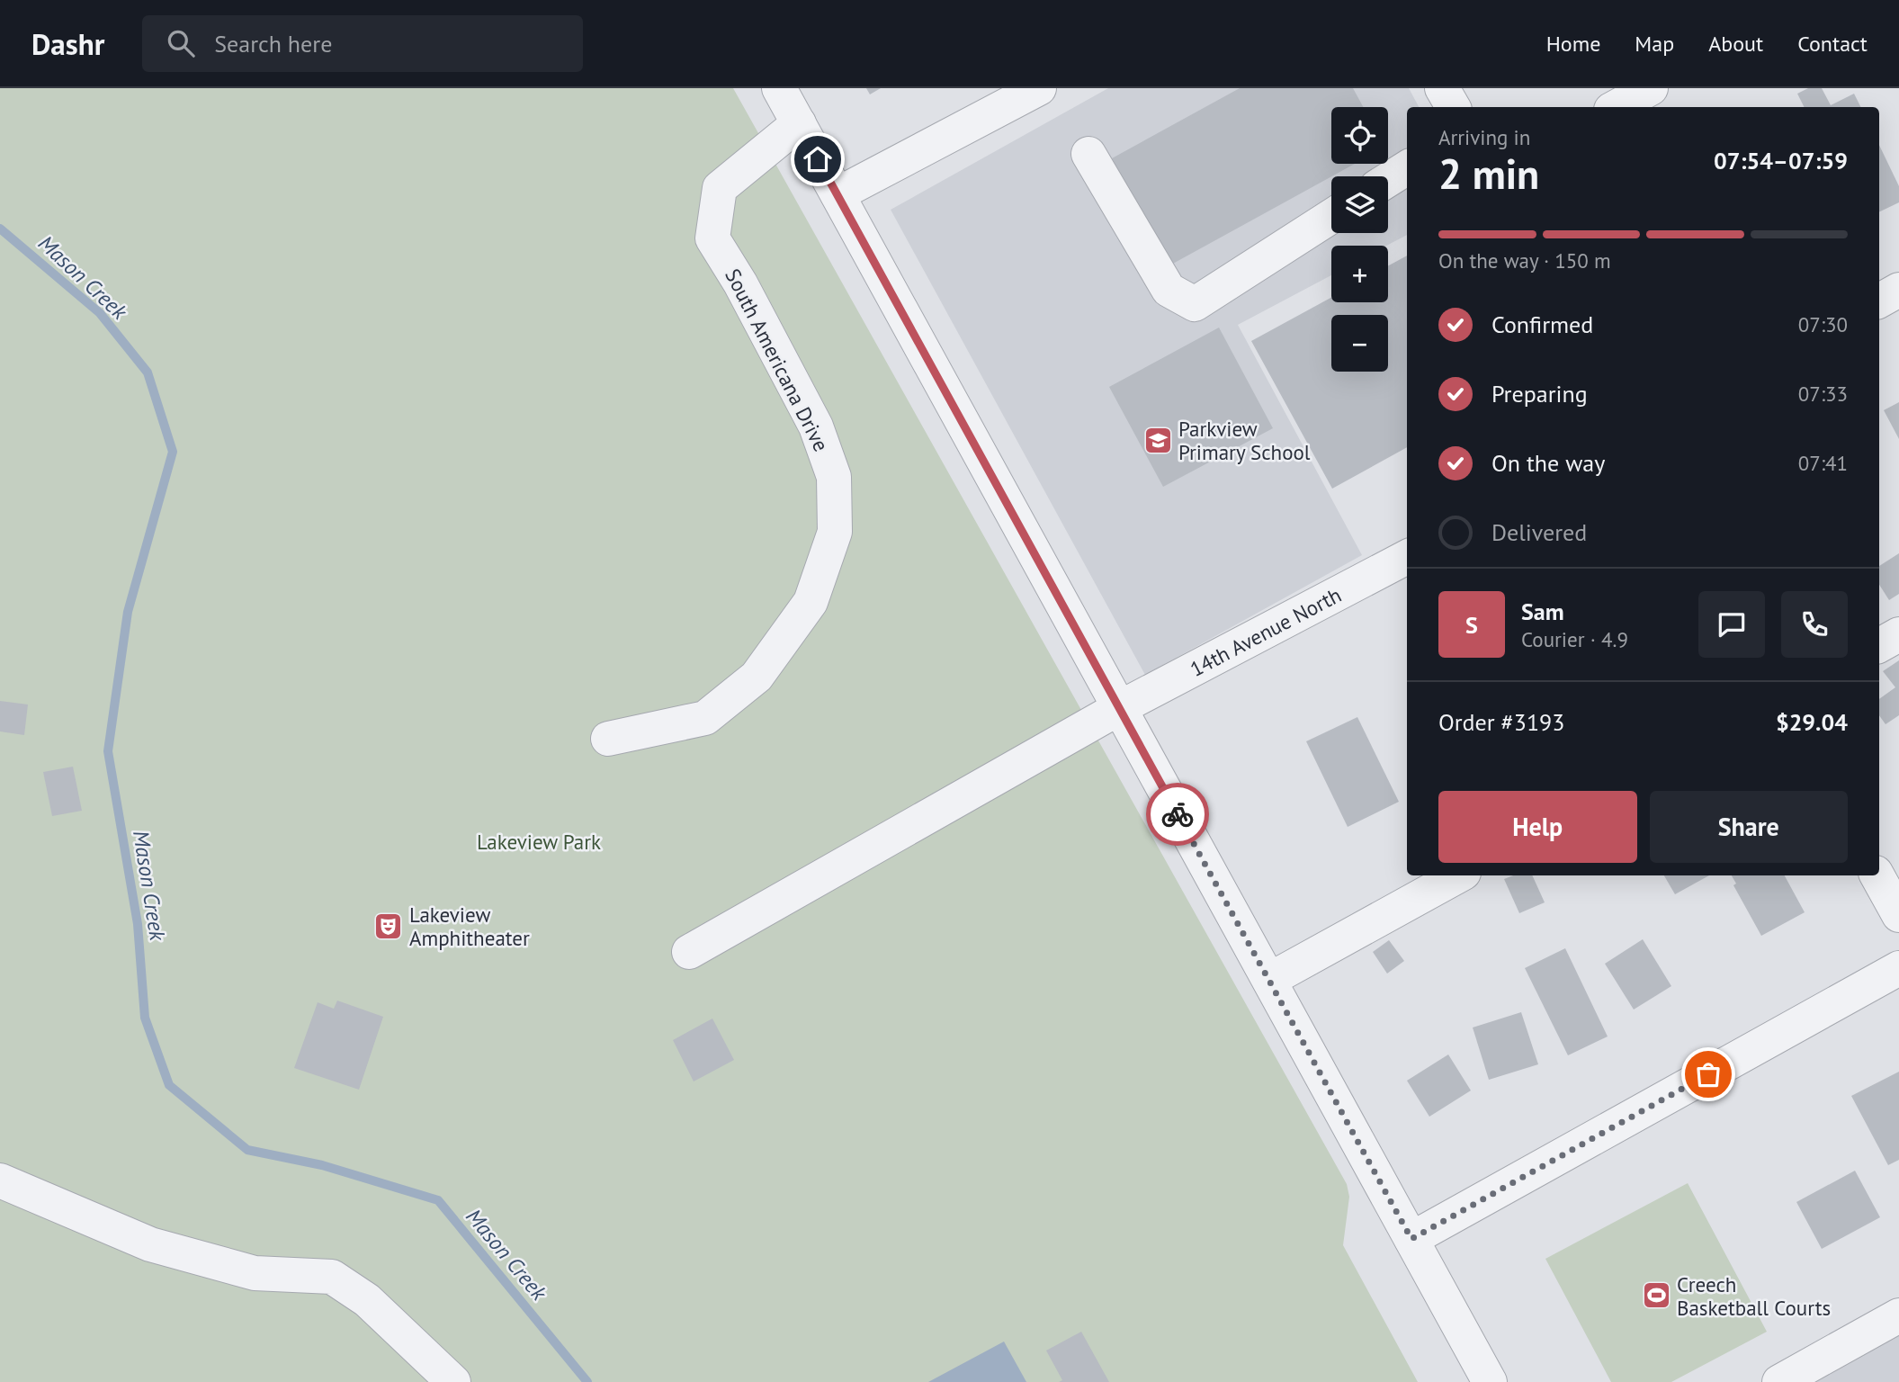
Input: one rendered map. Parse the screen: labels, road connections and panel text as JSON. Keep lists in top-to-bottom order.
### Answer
{
  "streets": {
    "street": ["South Americana Drive", "14th Avenue North"]
  },
  "water": ["Mason Creek"],
  "parks": ["Lakeview Park"],
  "places": {
    "school or university": ["Parkview Primary School"],
    "theatre": ["Lakeview Amphitheater"],
    "sports": ["Creech Basketball Courts"]
  },
  "page": {
    "header": "Dashr",
    "search": "Search here",
    "nav": [
      "Home",
      "Map",
      "About",
      "Contact"
    ],
    "map_buttons": ["+", "−"],
    "heading": ["2 min", "Arriving in", "07:54–07:59"],
    "panel": [
      "Sam",
      "Courier · 4.9",
      "Order #3193",
      "$29.04"
    ],
    "bar": "On the way · 150 m",
    "list": [
      ["Confirmed", "07:30"],
      ["Preparing", "07:33"],
      ["On the way", "07:41"],
      "Delivered"
    ],
    "round": "S",
    "buttons": ["Help", "Share"]
  }
}
